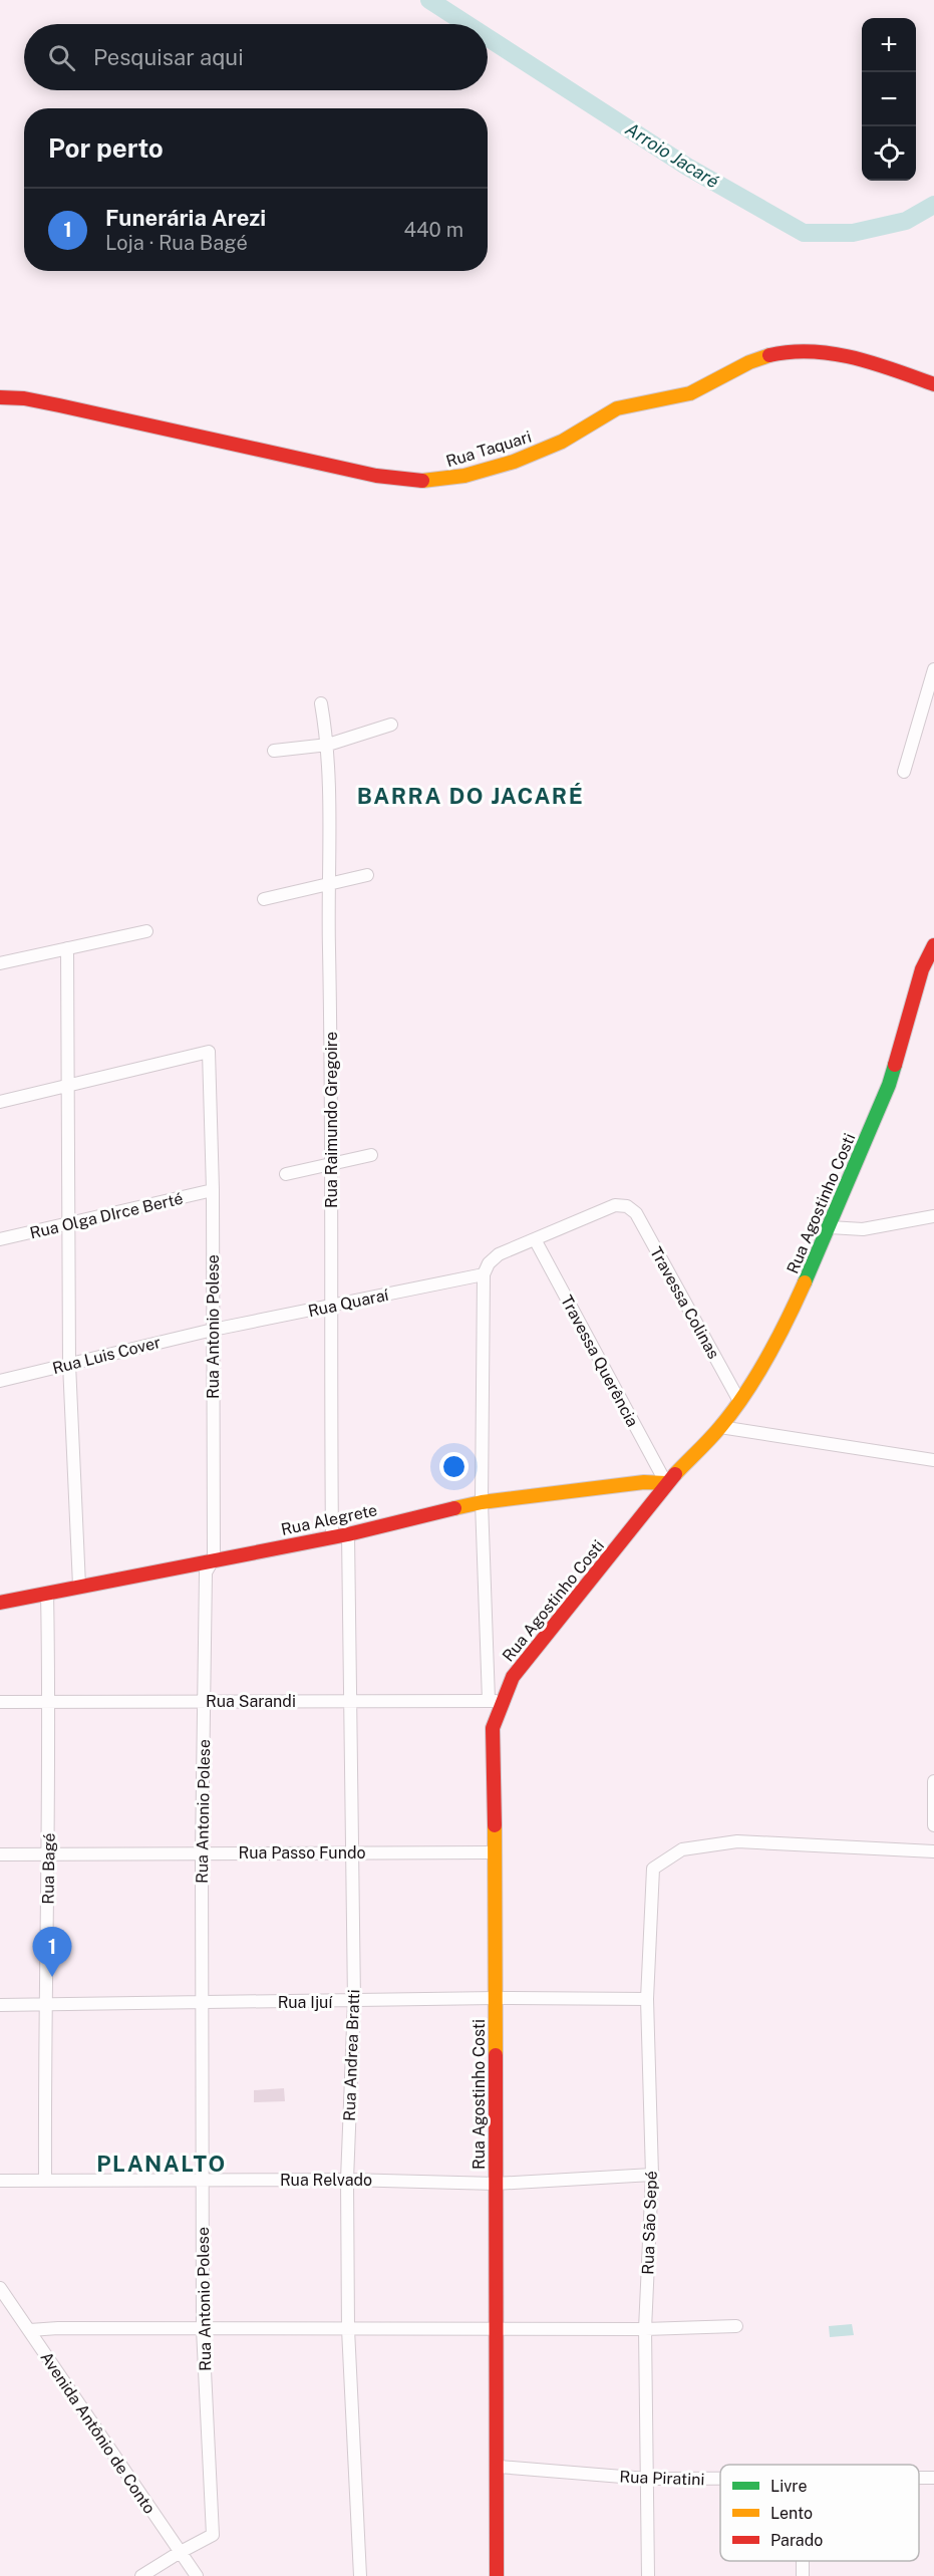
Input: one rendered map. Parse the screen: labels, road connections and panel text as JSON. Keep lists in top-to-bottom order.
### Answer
{
  "streets": {
    "street": [
      "Rua Taquari",
      "Rua Raimundo Gregoire",
      "Rua Agostinho Costi",
      "Rua Olga DIrce Berté",
      "Rua Quaraí",
      "Travessa Colinas",
      "Rua Antonio Polese",
      "Rua Luis Cover",
      "Travessa Querência",
      "Rua Alegrete",
      "Rua Sarandi",
      "Rua Passo Fundo",
      "Rua Bagé",
      "Rua Ijuí",
      "Rua Andrea Bratti",
      "Rua Relvado",
      "Rua São Sepé",
      "Avenida Antônio de Conto",
      "Rua Piratini"
    ]
  },
  "crossings": [
    ["Rua Raimundo Gregoire", "Rua Quaraí"],
    ["Rua Raimundo Gregoire", "Rua Alegrete"],
    ["Rua Agostinho Costi", "Travessa Colinas"],
    ["Rua Agostinho Costi", "Travessa Querência"],
    ["Rua Agostinho Costi", "Rua Alegrete"],
    ["Rua Agostinho Costi", "Rua Sarandi"],
    ["Rua Agostinho Costi", "Rua Passo Fundo"],
    ["Rua Agostinho Costi", "Rua Ijuí"],
    ["Rua Agostinho Costi", "Rua Relvado"],
    ["Rua Agostinho Costi", "Rua Piratini"],
    ["Rua Olga DIrce Berté", "Rua Antonio Polese"],
    ["Rua Quaraí", "Rua Antonio Polese"],
    ["Rua Quaraí", "Rua Luis Cover"],
    ["Travessa Colinas", "Travessa Querência"],
    ["Rua Antonio Polese", "Rua Luis Cover"],
    ["Rua Antonio Polese", "Rua Alegrete"],
    ["Rua Antonio Polese", "Rua Sarandi"],
    ["Rua Antonio Polese", "Rua Passo Fundo"],
    ["Rua Antonio Polese", "Rua Ijuí"],
    ["Rua Antonio Polese", "Rua Relvado"],
    ["Rua Antonio Polese", "Avenida Antônio de Conto"],
    ["Travessa Querência", "Rua Alegrete"],
    ["Rua Alegrete", "Rua Bagé"],
    ["Rua Alegrete", "Rua Andrea Bratti"],
    ["Rua Sarandi", "Rua Bagé"],
    ["Rua Sarandi", "Rua Andrea Bratti"],
    ["Rua Passo Fundo", "Rua Bagé"],
    ["Rua Passo Fundo", "Rua Andrea Bratti"],
    ["Rua Bagé", "Rua Ijuí"],
    ["Rua Bagé", "Rua Relvado"],
    ["Rua Ijuí", "Rua Andrea Bratti"],
    ["Rua Ijuí", "Rua São Sepé"],
    ["Rua Andrea Bratti", "Rua Relvado"],
    ["Rua Relvado", "Rua São Sepé"],
    ["Rua São Sepé", "Rua Piratini"]
  ],
  "districts": ["BARRA DO JACARÉ", "PLANALTO"],
  "water": ["Arroio Jacaré"],
  "legend": ["Livre", "Lento", "Parado"],
  "page": {
    "map_buttons": ["+", "−"],
    "search": "Pesquisar aqui",
    "heading": "Por perto",
    "list": [
      {
        "mark": "1",
        "name": "Funerária Arezi",
        "note": "Loja · Rua Bagé",
        "value": "440 m"
      }
    ],
    "pins": "1"
  }
}
